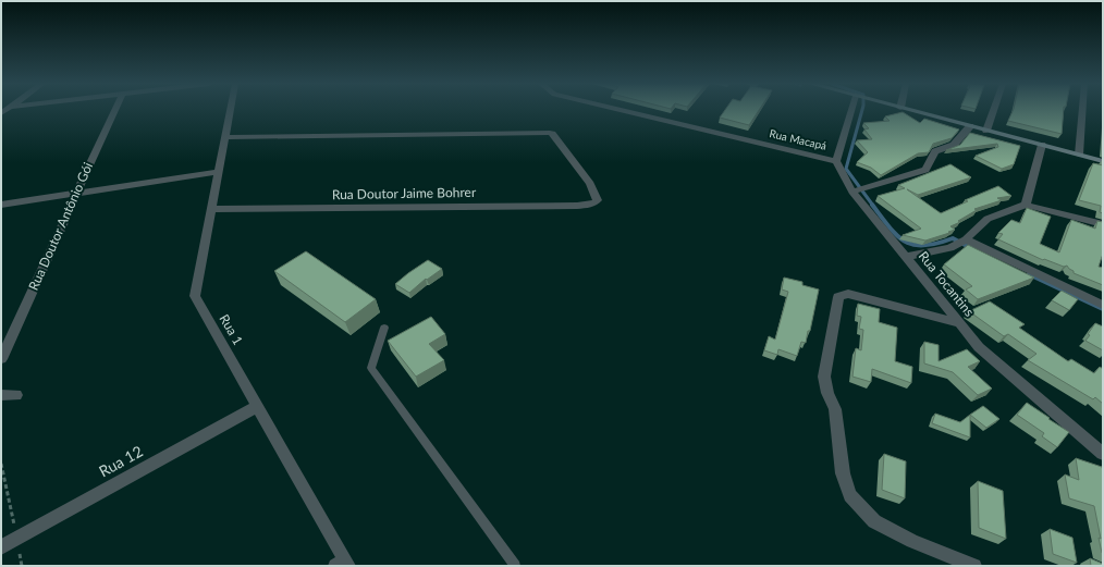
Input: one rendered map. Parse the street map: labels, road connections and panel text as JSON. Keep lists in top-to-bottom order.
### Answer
{
  "streets": {
    "street": [
      "Rua Macapá",
      "Rua Doutor Jaime Bohrer",
      "Rua Doutor Antônio Gói",
      "Rua Tocantins",
      "Rua 1",
      "Rua 12"
    ]
  },
  "crossings": [
    ["Rua Macapá", "Rua Tocantins"],
    ["Rua Doutor Jaime Bohrer", "Rua 1"],
    ["Rua 1", "Rua 12"]
  ]
}
